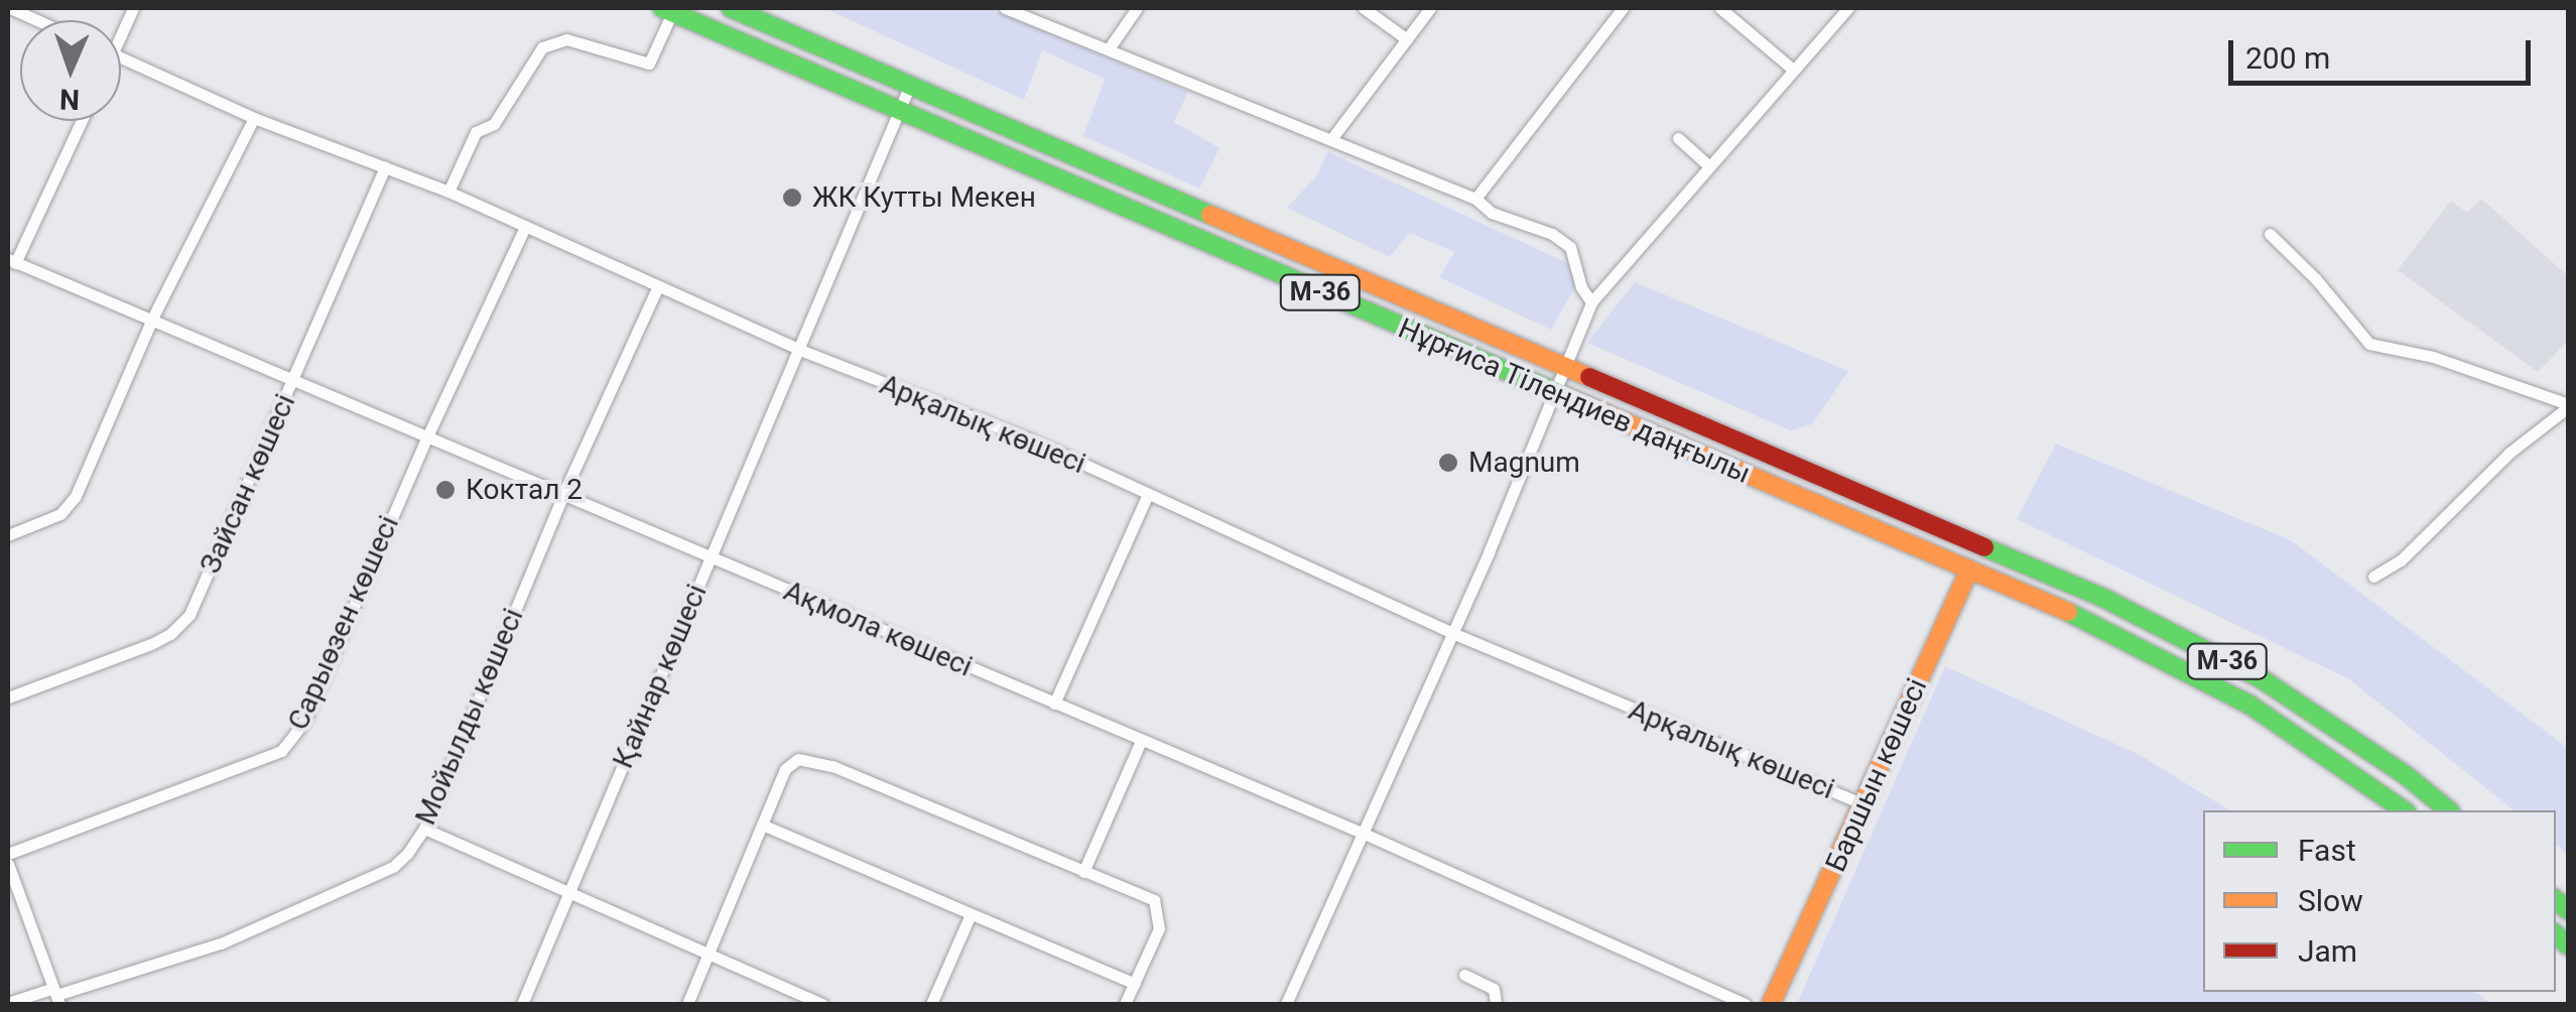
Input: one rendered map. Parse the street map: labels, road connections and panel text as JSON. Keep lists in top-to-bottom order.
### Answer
{
  "streets": {
    "main road": ["M-36", "Нұрғиса Тілендиев даңғылы", "Баршын көшесі"],
    "street": [
      "Арқалық көшесі",
      "Зайсан көшесі",
      "Сарыөзен көшесі",
      "Ақмола көшесі",
      "Қайнар көшесі",
      "Мойылды көшесі"
    ]
  },
  "crossings": [
    ["Нұрғиса Тілендиев даңғылы", "Қайнар көшесі"],
    ["Нұрғиса Тілендиев даңғылы", "Баршын көшесі"],
    ["Арқалық көшесі", "Зайсан көшесі"],
    ["Арқалық көшесі", "Сарыөзен көшесі"],
    ["Арқалық көшесі", "Қайнар көшесі"],
    ["Арқалық көшесі", "Мойылды көшесі"],
    ["Арқалық көшесі", "Баршын көшесі"],
    ["Зайсан көшесі", "Ақмола көшесі"],
    ["Сарыөзен көшесі", "Ақмола көшесі"],
    ["Ақмола көшесі", "Қайнар көшесі"],
    ["Ақмола көшесі", "Мойылды көшесі"]
  ],
  "places": ["ЖК Кутты Мекен", "Magnum", "Коктал 2"],
  "legend": ["Fast", "Slow", "Jam"],
  "scale_bar": "200 m",
  "north": "bottom"
}
